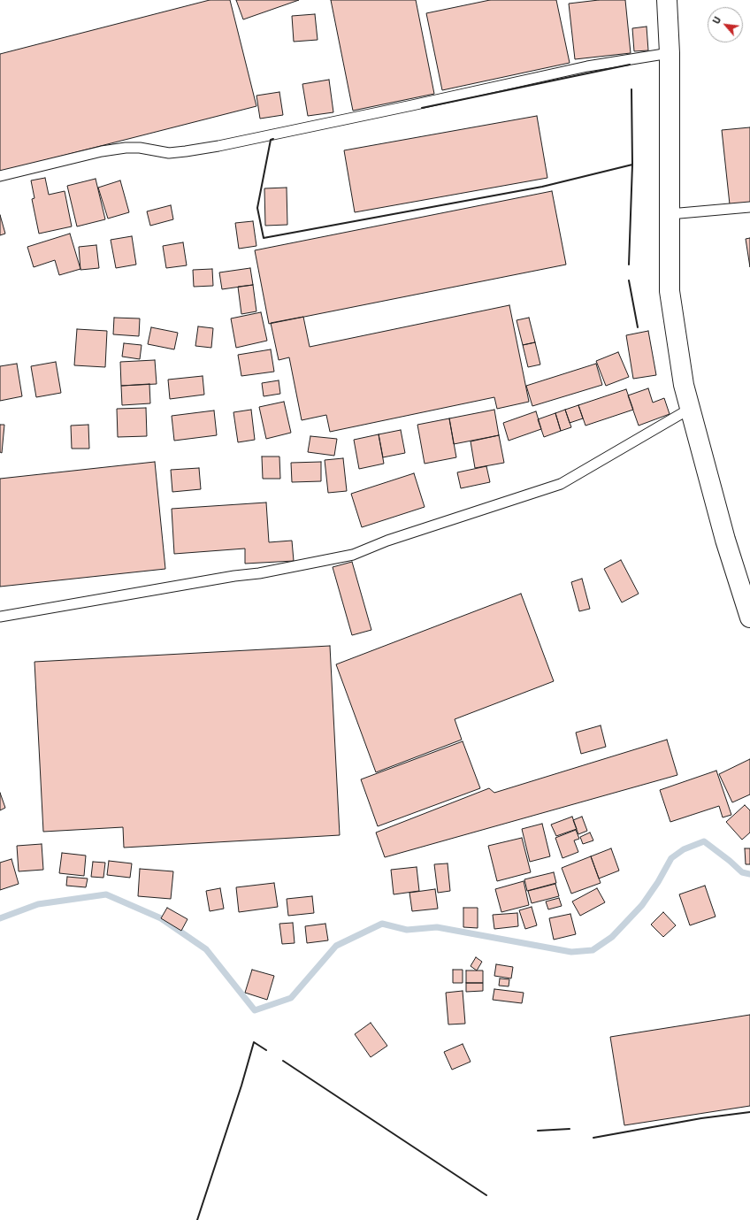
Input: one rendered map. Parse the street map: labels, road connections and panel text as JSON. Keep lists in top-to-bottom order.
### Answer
{
  "north": "top left"
}
